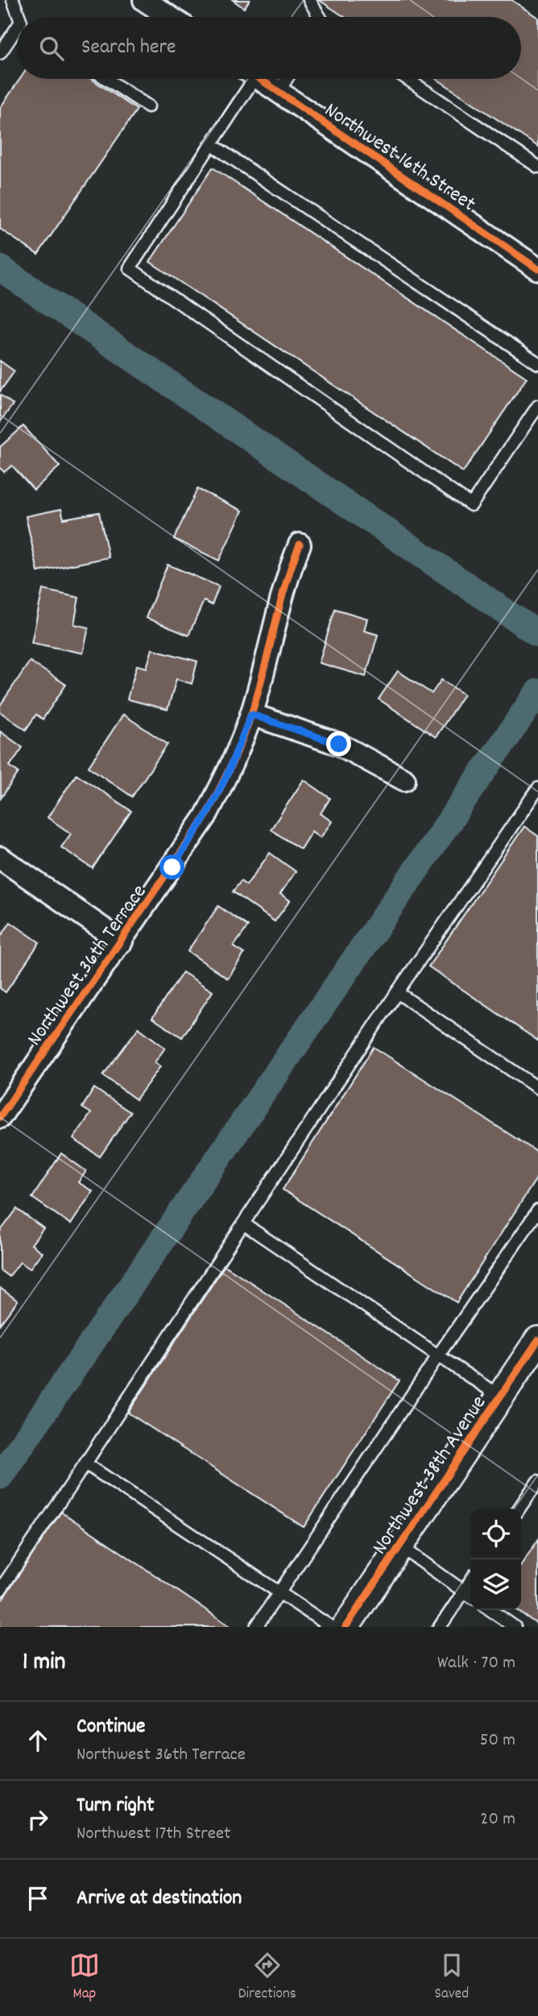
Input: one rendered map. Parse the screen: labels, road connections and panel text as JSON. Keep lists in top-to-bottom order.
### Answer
{
  "streets": {
    "street": ["Northwest 16th Street", "Northwest 36th Terrace", "Northwest 38th Avenue"]
  },
  "page": {
    "search": "Search here",
    "heading": ["1 min", "Walk · 70 m"],
    "list": [
      ["Continue", "Northwest 36th Terrace", "50 m"],
      ["Turn right", "Northwest 17th Street", "20 m"],
      "Arrive at destination"
    ],
    "nav": ["Map", "Directions", "Saved"]
  }
}
